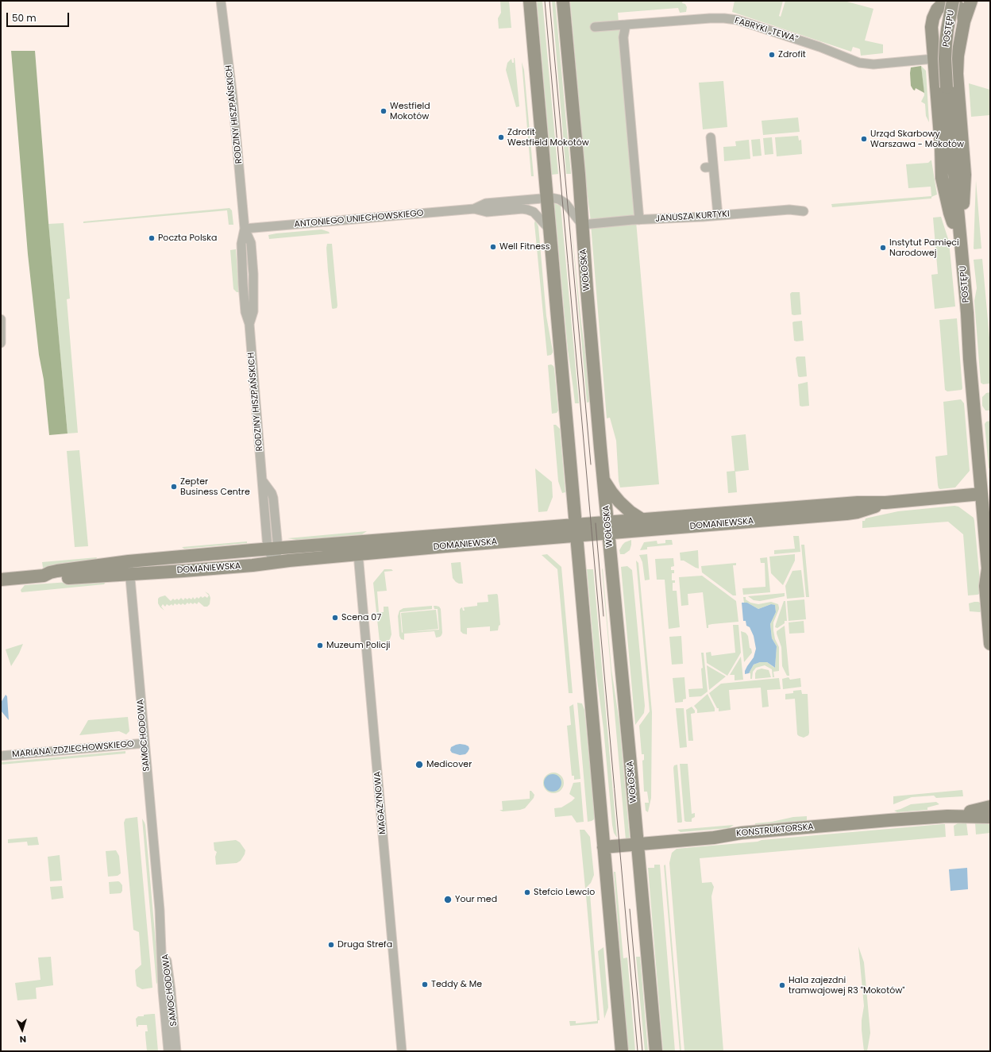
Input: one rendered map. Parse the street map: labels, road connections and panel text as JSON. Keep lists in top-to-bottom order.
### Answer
{
  "streets": {
    "street": [
      "POSTĘPU",
      "FABRYKI „TEWA”",
      "RODZINY HISZPAŃSKICH",
      "JANUSZA KURTYKI",
      "ANTONIEGO UNIECHOWSKIEGO",
      "WOŁOSKA",
      "DOMANIEWSKA",
      "SAMOCHODOWA",
      "MARIANA ZDZIECHOWSKIEGO",
      "MAGAZYNOWA",
      "KONSTRUKTORSKA"
    ]
  },
  "crossings": [
    ["POSTĘPU", "DOMANIEWSKA"],
    ["RODZINY HISZPAŃSKICH", "ANTONIEGO UNIECHOWSKIEGO"],
    ["RODZINY HISZPAŃSKICH", "DOMANIEWSKA"],
    ["JANUSZA KURTYKI", "ANTONIEGO UNIECHOWSKIEGO"],
    ["JANUSZA KURTYKI", "WOŁOSKA"],
    ["ANTONIEGO UNIECHOWSKIEGO", "WOŁOSKA"],
    ["WOŁOSKA", "DOMANIEWSKA"],
    ["WOŁOSKA", "KONSTRUKTORSKA"],
    ["DOMANIEWSKA", "SAMOCHODOWA"],
    ["DOMANIEWSKA", "MAGAZYNOWA"],
    ["SAMOCHODOWA", "MARIANA ZDZIECHOWSKIEGO"]
  ],
  "places": [
    "Zdrofit",
    "Westfield Mokotów",
    "Zdrofit Westfield Mokotów",
    "Urząd Skarbowy Warszawa - Mokotów",
    "Poczta Polska",
    "Well Fitness",
    "Instytut Pamięci Narodowej",
    "Zepter Business Centre",
    "Scena 07",
    "Muzeum Policji",
    "Medicover",
    "Stefcio Lewcio",
    "Your med",
    "Druga Strefa",
    "Teddy & Me",
    "Hala zajezdni tramwajowej R3 \"Mokotów\""
  ],
  "scale_bar": "50 m",
  "north": "bottom"
}
